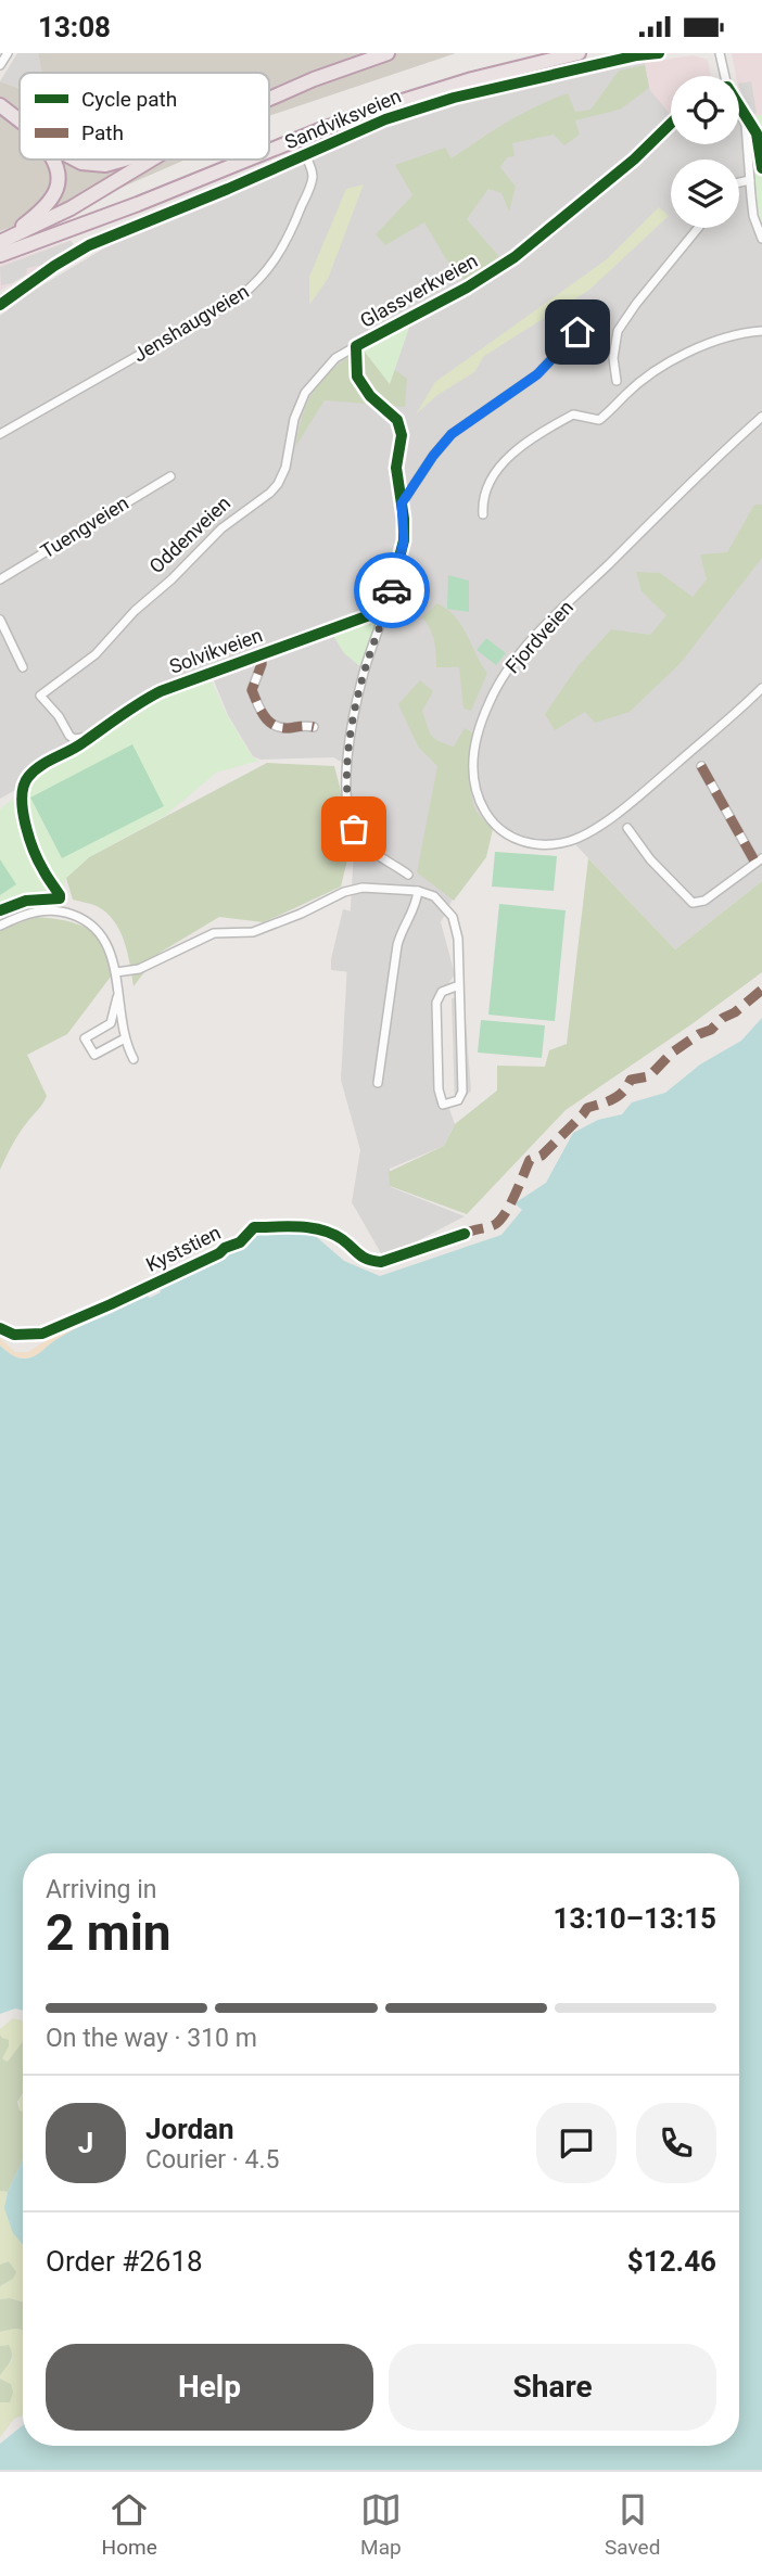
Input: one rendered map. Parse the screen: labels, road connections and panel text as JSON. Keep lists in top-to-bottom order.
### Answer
{
  "streets": {
    "main road": ["Sandviksveien"],
    "street": [
      "Glassverkveien",
      "Jenshaugveien",
      "Tuengveien",
      "Oddenveien",
      "Fjordveien",
      "Solvikveien"
    ],
    "cycle path": ["Kyststien"]
  },
  "crossings": [
    ["Sandviksveien", "Jenshaugveien"],
    ["Glassverkveien", "Oddenveien"],
    ["Glassverkveien", "Solvikveien"],
    ["Oddenveien", "Solvikveien"]
  ],
  "legend": ["Cycle path", "Path"],
  "page": {
    "status": "13:08",
    "heading": ["2 min", "Arriving in", "13:10–13:15"],
    "panel": [
      "Jordan",
      "Courier · 4.5",
      "Order #2618",
      "$12.46"
    ],
    "bar": "On the way · 310 m",
    "round": "J",
    "buttons": ["Help", "Share"],
    "tabs": ["Home", "Map", "Saved"]
  }
}
